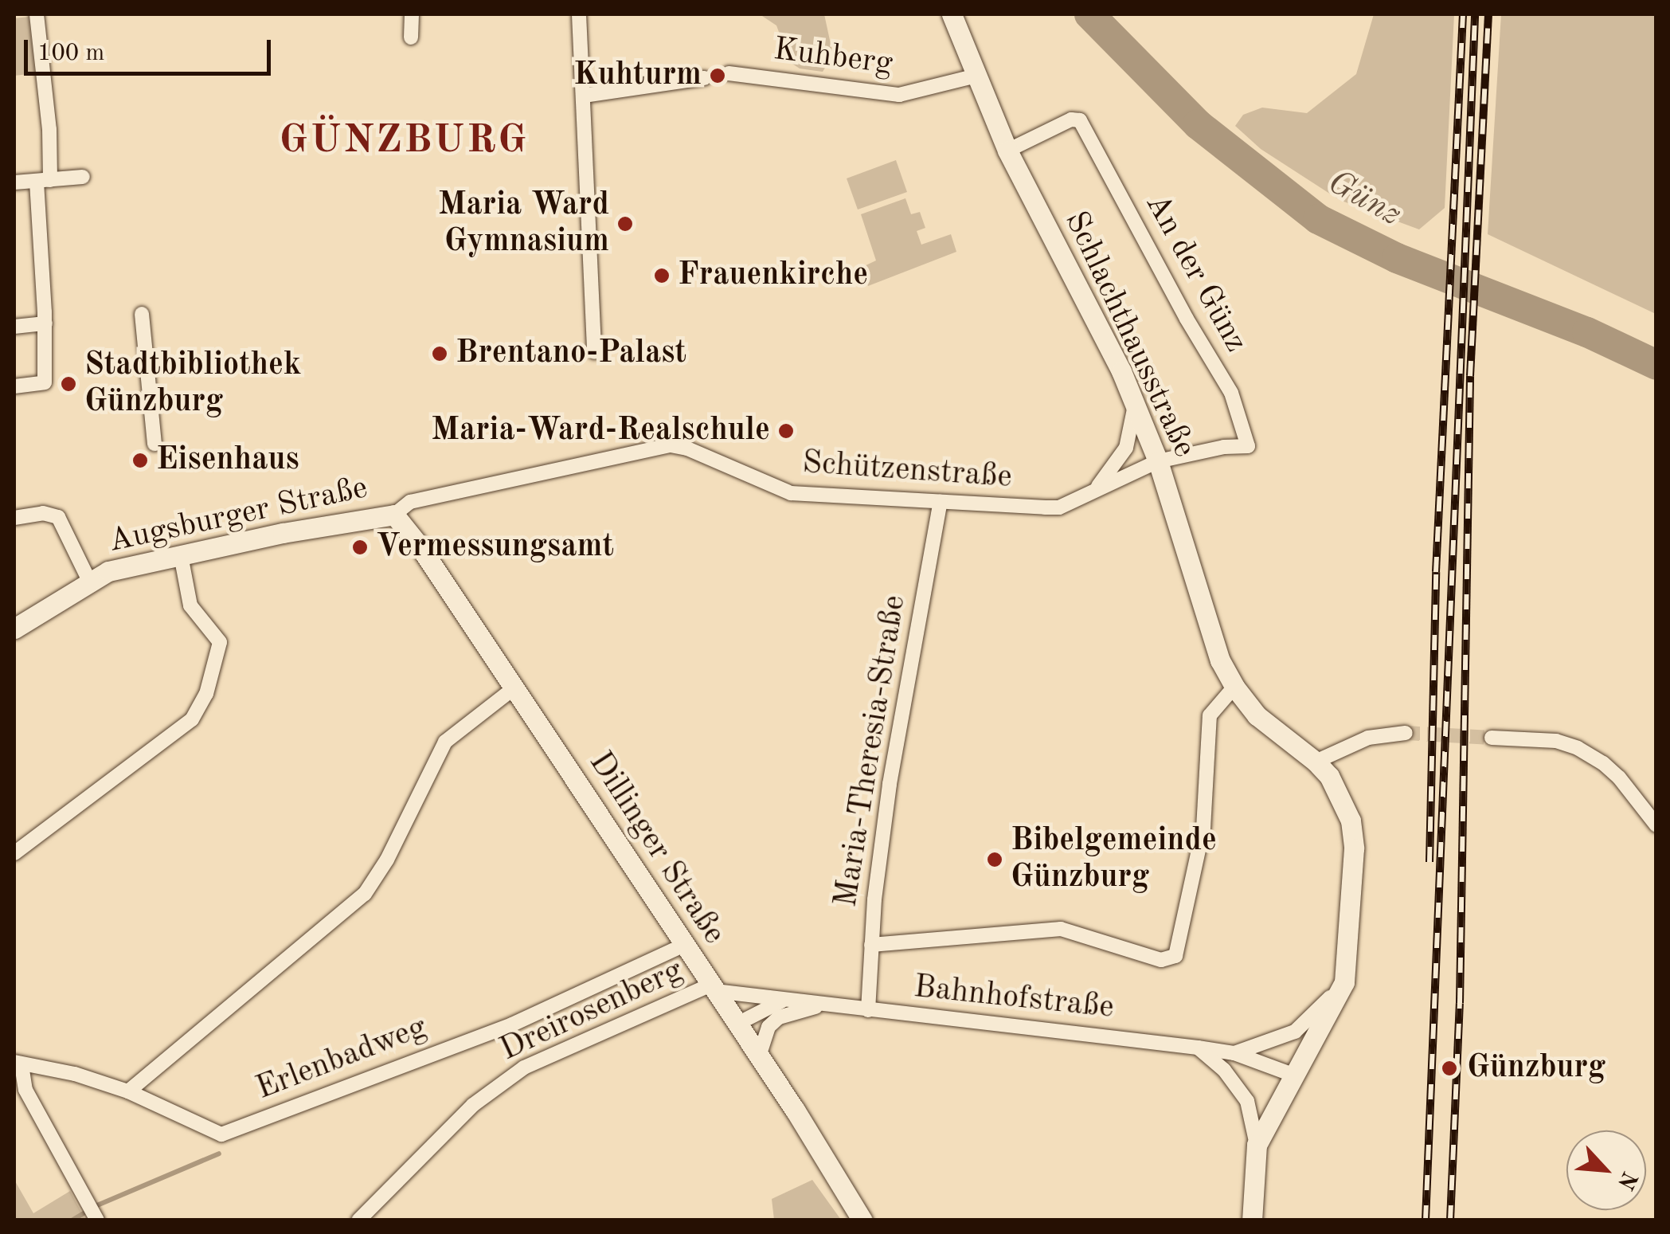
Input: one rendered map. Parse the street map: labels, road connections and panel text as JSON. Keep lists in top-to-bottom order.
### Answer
{
  "streets": {
    "main road": ["Schlachthausstraße", "Augsburger Straße", "Dillinger Straße"],
    "street": [
      "Kuhberg",
      "An der Günz",
      "Schützenstraße",
      "Maria-Theresia-Straße",
      "Bahnhofstraße",
      "Dreirosenberg",
      "Erlenbadweg"
    ]
  },
  "crossings": [
    ["Kuhberg", "Schlachthausstraße"],
    ["An der Günz", "Schlachthausstraße"],
    ["An der Günz", "Schützenstraße"],
    ["Schlachthausstraße", "Schützenstraße"],
    ["Schlachthausstraße", "Bahnhofstraße"],
    ["Schützenstraße", "Augsburger Straße"],
    ["Schützenstraße", "Maria-Theresia-Straße"],
    ["Schützenstraße", "Dillinger Straße"],
    ["Augsburger Straße", "Dillinger Straße"],
    ["Maria-Theresia-Straße", "Bahnhofstraße"],
    ["Dillinger Straße", "Bahnhofstraße"],
    ["Dillinger Straße", "Dreirosenberg"],
    ["Dillinger Straße", "Erlenbadweg"],
    ["Bahnhofstraße", "Dreirosenberg"]
  ],
  "districts": ["GÜNZBURG"],
  "water": ["Günz"],
  "places": [
    "Kuhturm",
    "Maria Ward Gymnasium",
    "Frauenkirche",
    "Brentano-Palast",
    "Stadtbibliothek Günzburg",
    "Maria-Ward-Realschule",
    "Eisenhaus",
    "Vermessungsamt",
    "Bibelgemeinde Günzburg",
    "Günzburg"
  ],
  "scale_bar": "100 m",
  "north": "bottom right"
}
